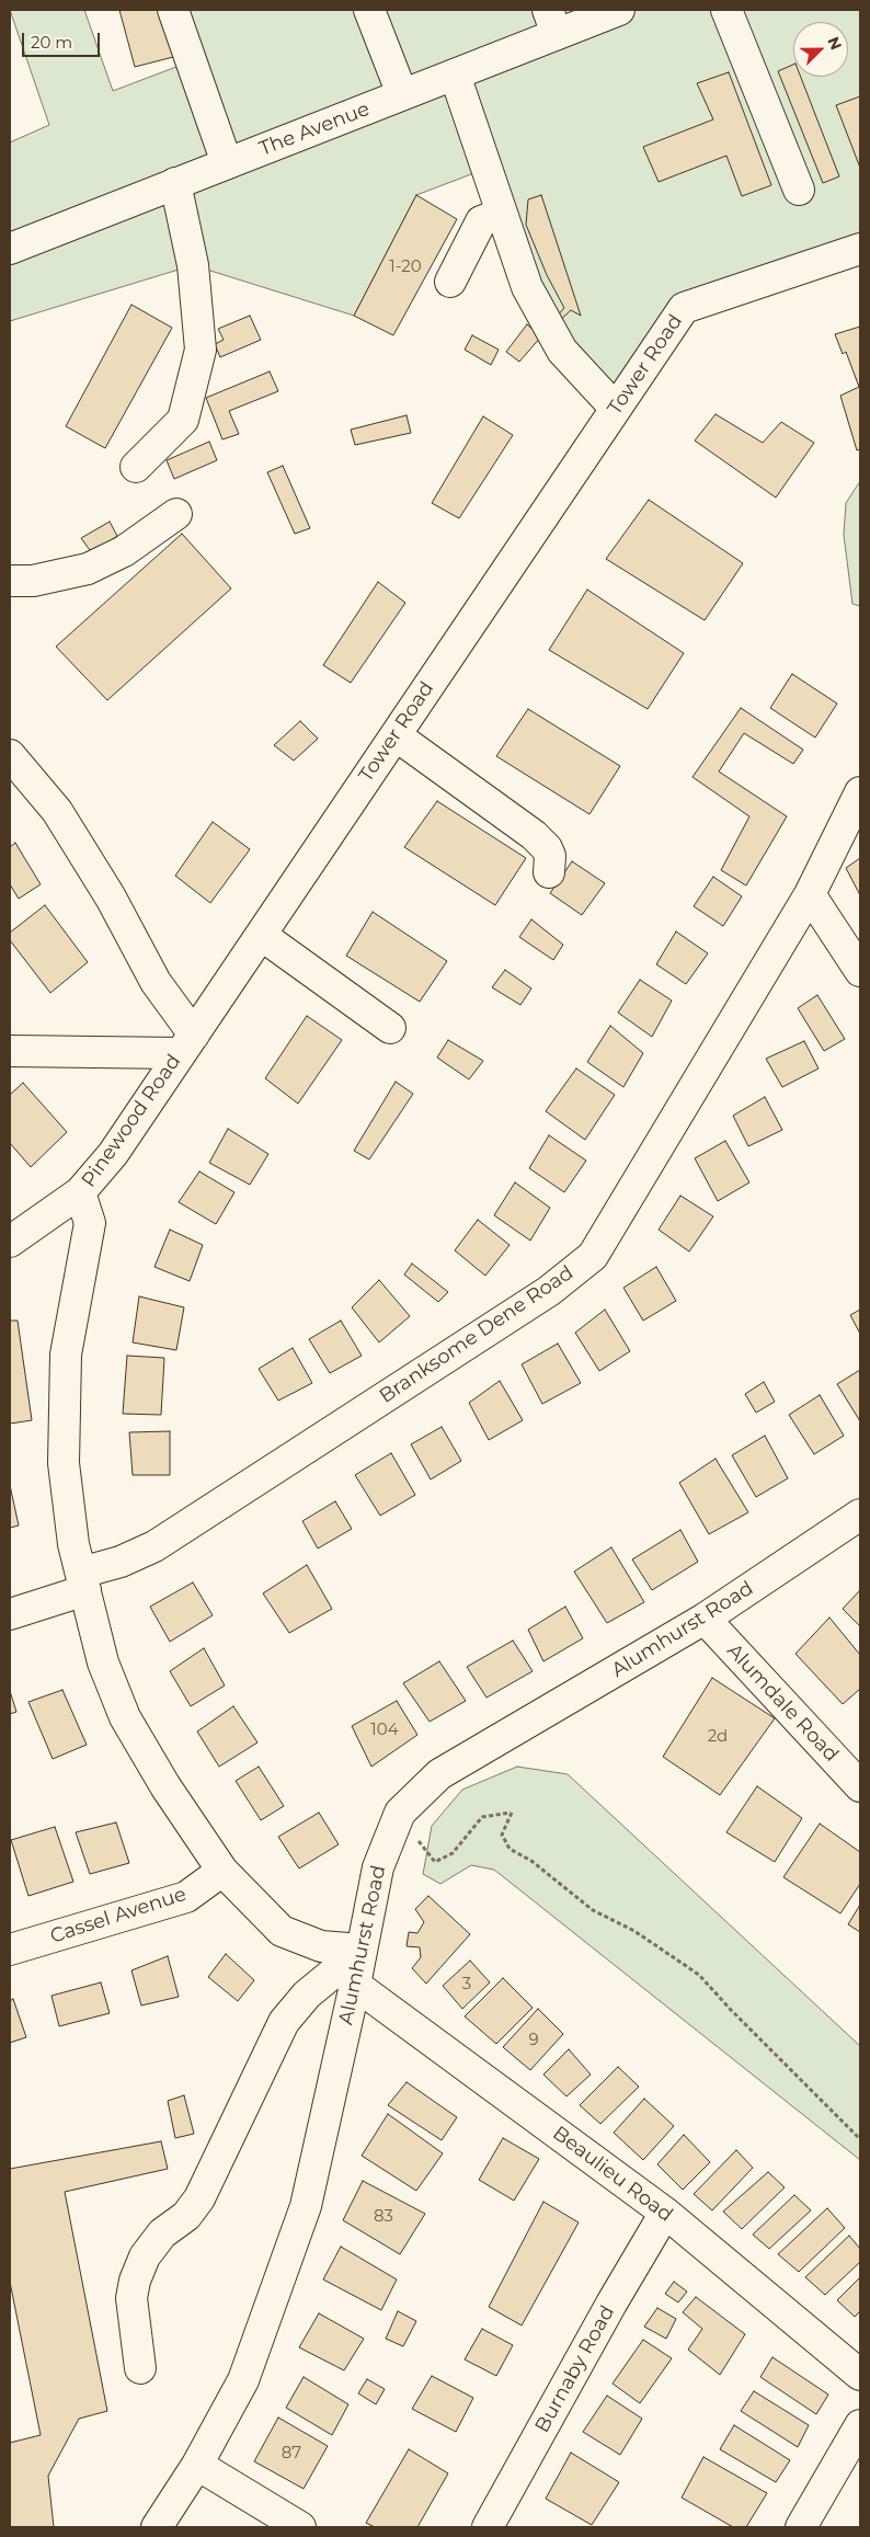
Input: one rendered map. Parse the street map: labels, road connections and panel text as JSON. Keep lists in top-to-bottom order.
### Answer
{
  "streets": {
    "street": [
      "The Avenue",
      "Tower Road",
      "Pinewood Road",
      "Branksome Dene Road",
      "Alumhurst Road",
      "Alumdale Road",
      "Cassel Avenue",
      "Beaulieu Road",
      "Burnaby Road"
    ]
  },
  "crossings": [
    ["Tower Road", "Pinewood Road"],
    ["Alumhurst Road", "Alumdale Road"],
    ["Alumhurst Road", "Beaulieu Road"],
    ["Beaulieu Road", "Burnaby Road"]
  ],
  "house_numbers": [
    "1-20",
    "104",
    "2d",
    "3",
    "9",
    "83",
    "87"
  ],
  "scale_bar": "20 m",
  "north": "top right"
}
